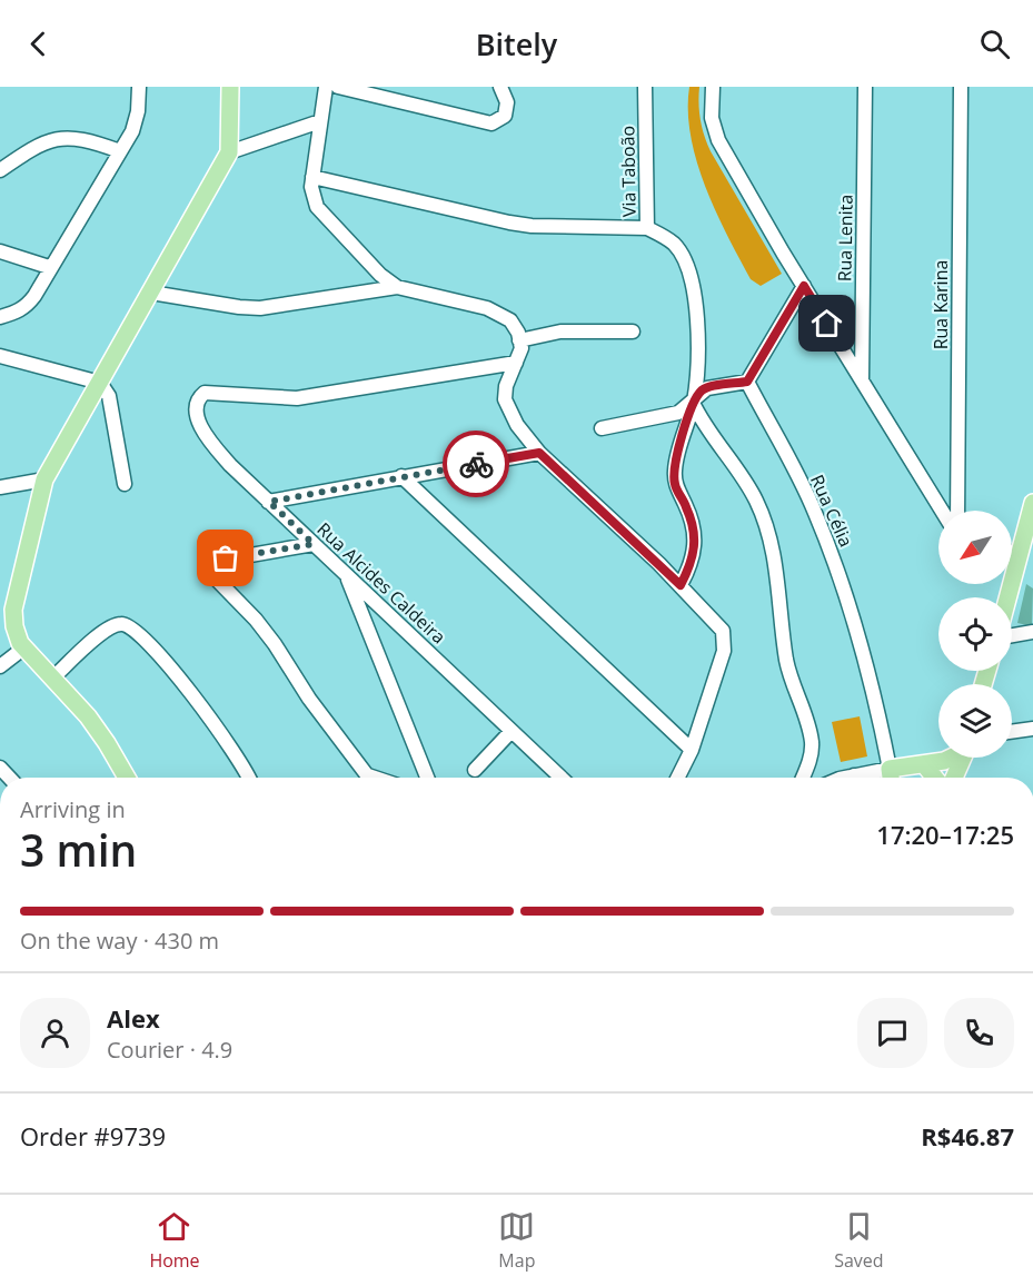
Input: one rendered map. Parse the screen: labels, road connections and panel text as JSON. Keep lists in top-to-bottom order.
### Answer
{
  "streets": {
    "street": [
      "Via Taboão",
      "Rua Lenita",
      "Rua Karina",
      "Rua Célia",
      "Rua Alcides Caldeira"
    ]
  },
  "north": "bottom left",
  "page": {
    "header": "Bitely",
    "heading": ["3 min", "Arriving in", "17:20–17:25"],
    "panel": [
      "Alex",
      "Courier · 4.9",
      "Order #9739",
      "R$46.87"
    ],
    "bar": "On the way · 430 m",
    "tabs": ["Home", "Map", "Saved"]
  }
}
